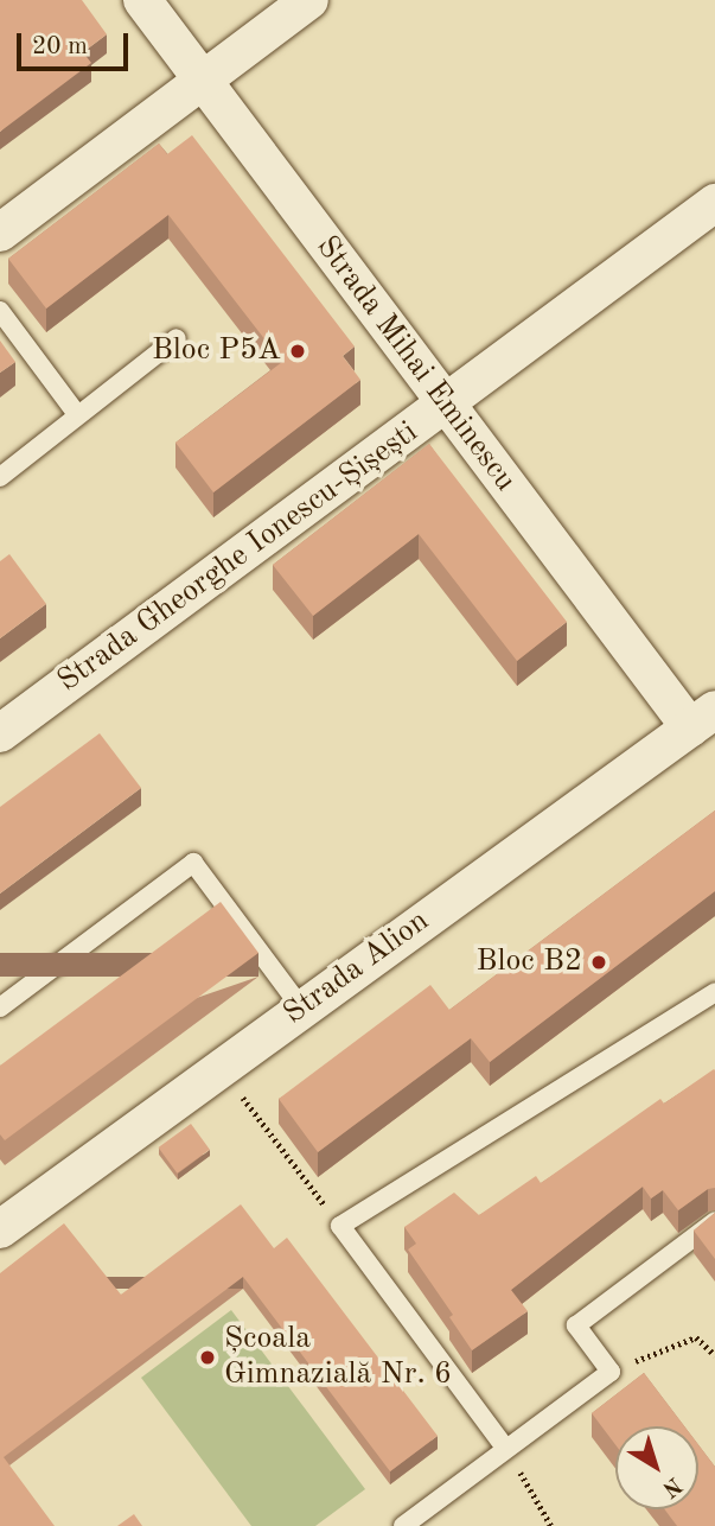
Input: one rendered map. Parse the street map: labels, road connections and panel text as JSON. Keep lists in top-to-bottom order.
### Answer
{
  "streets": {
    "street": ["Strada Mihai Eminescu", "Strada Gheorghe Ionescu-Șișești", "Strada Alion"]
  },
  "crossings": [
    ["Strada Mihai Eminescu", "Strada Gheorghe Ionescu-Șișești"],
    ["Strada Mihai Eminescu", "Strada Alion"]
  ],
  "places": ["Bloc P5A", "Bloc B2", "Școala Gimnazială Nr. 6"],
  "scale_bar": "20 m",
  "north": "bottom right"
}
